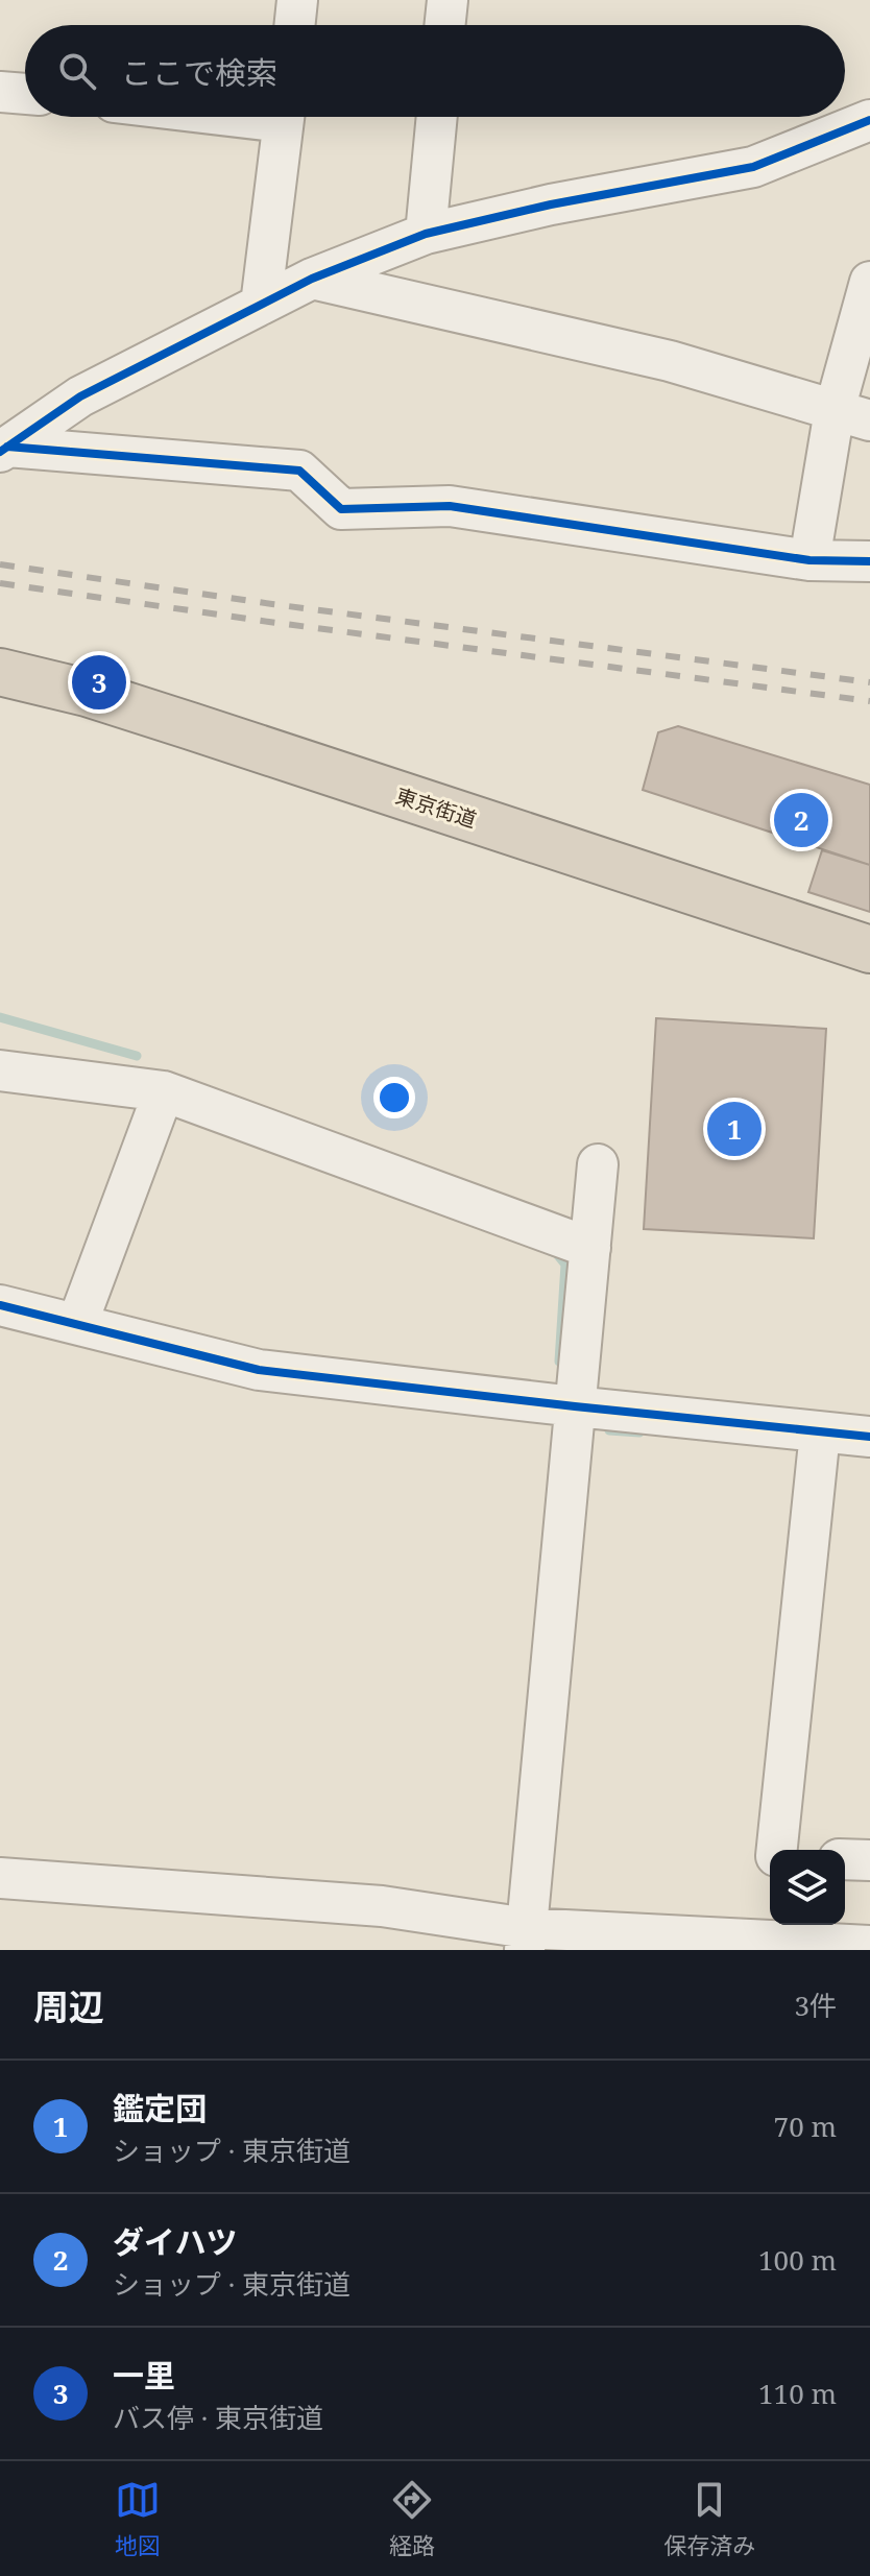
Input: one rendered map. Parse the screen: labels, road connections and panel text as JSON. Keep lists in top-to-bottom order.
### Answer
{
  "streets": {
    "highway": ["東京街道"]
  },
  "page": {
    "search": "ここで検索",
    "pins": ["3", "2", "1"],
    "heading": ["周辺", "3件"],
    "list": [
      {
        "mark": "1",
        "name": "鑑定団",
        "note": "ショップ · 東京街道",
        "value": "70 m"
      },
      {
        "mark": "2",
        "name": "ダイハツ",
        "note": "ショップ · 東京街道",
        "value": "100 m"
      },
      {
        "mark": "3",
        "name": "一里",
        "note": "バス停 · 東京街道",
        "value": "110 m"
      }
    ],
    "nav": ["地図", "経路", "保存済み"]
  }
}
